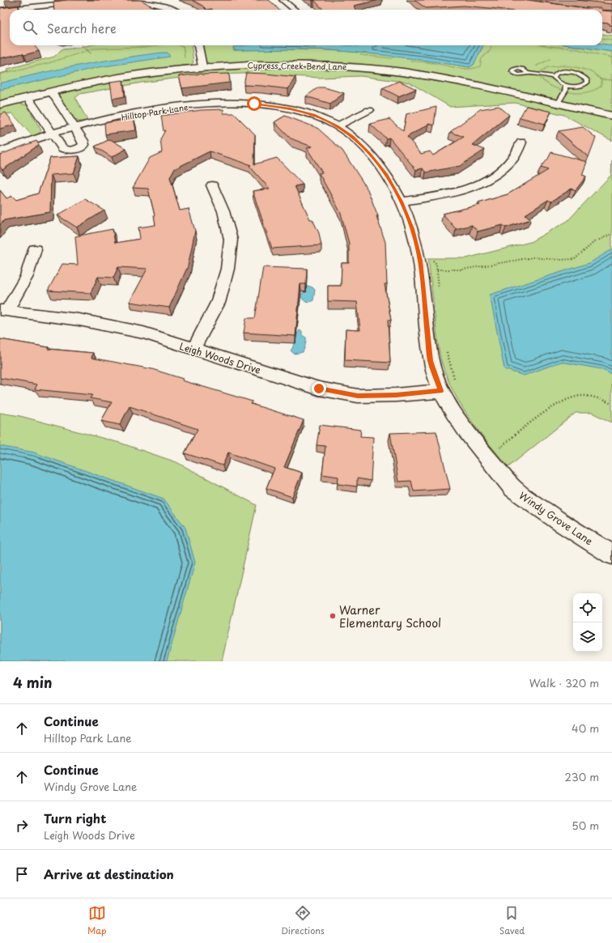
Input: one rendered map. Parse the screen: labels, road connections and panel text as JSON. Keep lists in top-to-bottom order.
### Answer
{
  "streets": {
    "street": [
      "Cypress Creek Bend Lane",
      "Hilltop Park Lane",
      "Leigh Woods Drive",
      "Windy Grove Lane"
    ]
  },
  "crossings": [
    ["Hilltop Park Lane", "Windy Grove Lane"],
    ["Leigh Woods Drive", "Windy Grove Lane"]
  ],
  "places": ["Warner Elementary School"],
  "page": {
    "search": "Search here",
    "heading": ["4 min", "Walk · 320 m"],
    "list": [
      ["Continue", "Hilltop Park Lane", "40 m"],
      ["Continue", "Windy Grove Lane", "230 m"],
      ["Turn right", "Leigh Woods Drive", "50 m"],
      "Arrive at destination"
    ],
    "nav": ["Map", "Directions", "Saved"]
  }
}
